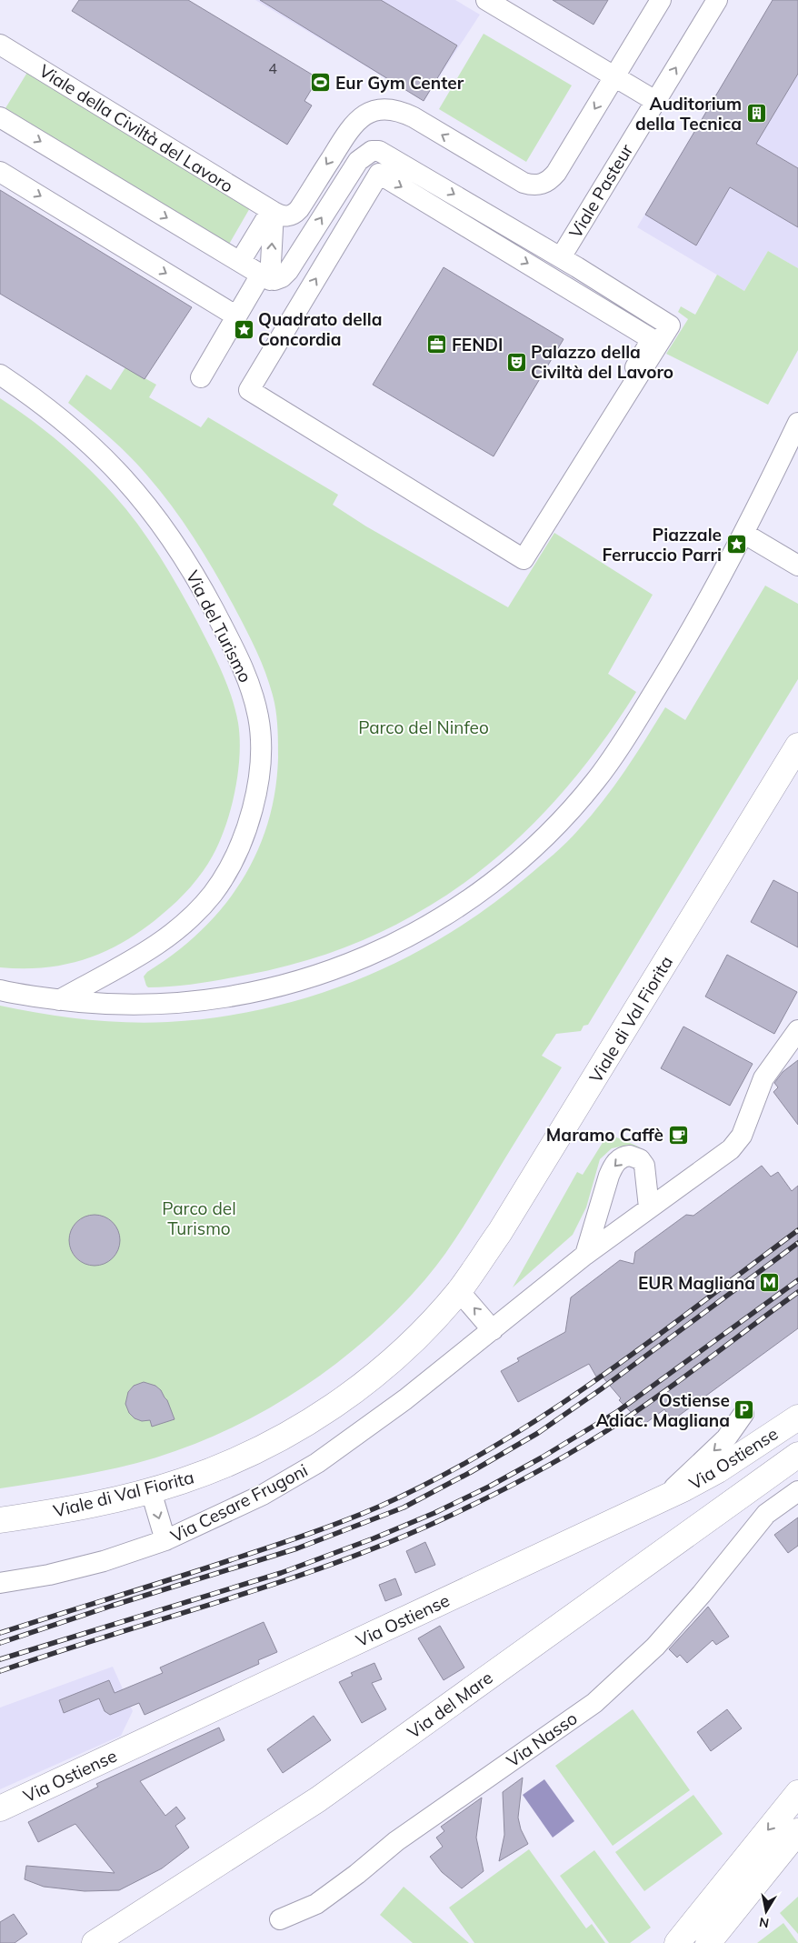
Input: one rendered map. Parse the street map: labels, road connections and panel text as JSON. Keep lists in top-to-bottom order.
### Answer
{
  "streets": {
    "main road": ["Viale di Val Fiorita", "Via Ostiense", "Via del Mare"],
    "street": [
      "Viale della Civiltà del Lavoro",
      "Viale Pasteur",
      "Via del Turismo",
      "Via Cesare Frugoni",
      "Via Nasso"
    ]
  },
  "parks": ["Parco del Ninfeo", "Parco del Turismo"],
  "places": {
    "sports": ["Eur Gym Center"],
    "building": ["Auditorium della Tecnica"],
    "place": ["Quadrato della Concordia", "Piazzale Ferruccio Parri"],
    "office": ["FENDI"],
    "theatre": ["Palazzo della Civiltà del Lavoro"],
    "cafe": ["Maramo Caffè"],
    "metro station": ["EUR Magliana"],
    "parking": ["Ostiense Adiac. Magliana"]
  },
  "house_numbers": ["4"],
  "north": "bottom"
}
